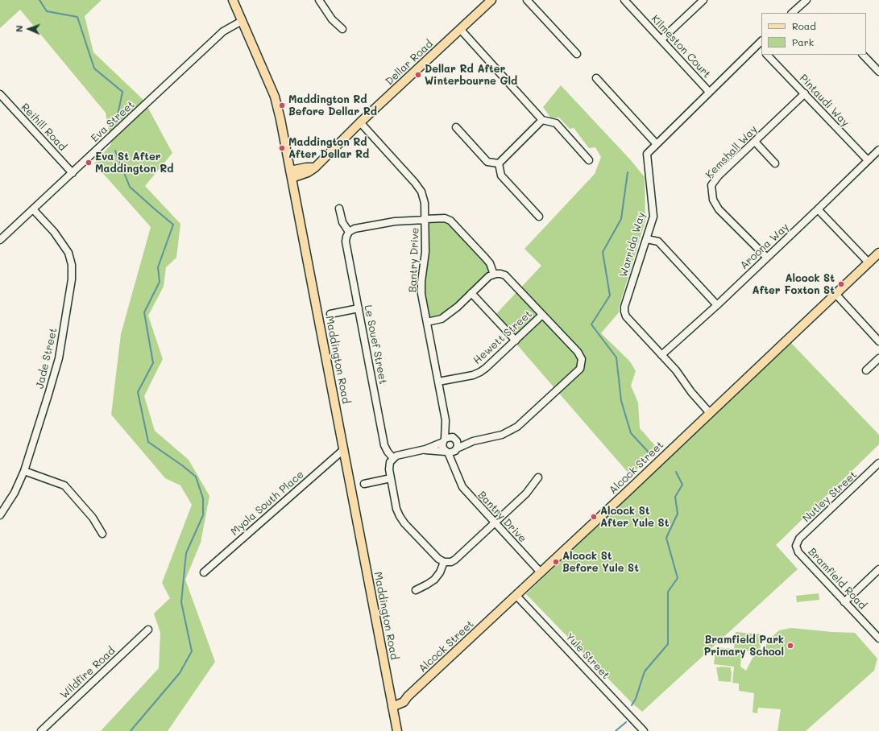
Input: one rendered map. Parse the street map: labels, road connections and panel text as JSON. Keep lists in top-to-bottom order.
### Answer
{
  "streets": {
    "main road": ["Dellar Road", "Maddington Road", "Alcock Street"],
    "street": [
      "Kilmeston Court",
      "Pintaudi Way",
      "Eva Street",
      "Reihill Road",
      "Kemshall Way",
      "Warrida Way",
      "Aroona Way",
      "Bantry Drive",
      "Hewett Street",
      "Le Souef Street",
      "Jade Street",
      "Nutley Street",
      "Myola South Place",
      "Bramfield Road",
      "Yule Street",
      "Wildfire Road"
    ]
  },
  "crossings": [
    ["Kilmeston Court", "Warrida Way"],
    ["Dellar Road", "Bantry Drive"],
    ["Dellar Road", "Maddington Road"],
    ["Pintaudi Way", "Kemshall Way"],
    ["Pintaudi Way", "Aroona Way"],
    ["Eva Street", "Reihill Road"],
    ["Eva Street", "Jade Street"],
    ["Eva Street", "Maddington Road"],
    ["Kemshall Way", "Aroona Way"],
    ["Warrida Way", "Aroona Way"],
    ["Warrida Way", "Alcock Street"],
    ["Bantry Drive", "Hewett Street"],
    ["Bantry Drive", "Alcock Street"],
    ["Maddington Road", "Alcock Street"],
    ["Maddington Road", "Myola South Place"],
    ["Alcock Street", "Yule Street"],
    ["Nutley Street", "Bramfield Road"]
  ],
  "places": [
    "Dellar Rd After Winterbourne Gld",
    "Maddington Rd Before Dellar Rd",
    "Maddington Rd After Dellar Rd",
    "Eva St After Maddington Rd",
    "Alcock St After Foxton St",
    "Alcock St After Yule St",
    "Alcock St Before Yule St",
    "Bramfield Park Primary School"
  ],
  "legend": ["Road", "Park"],
  "north": "left"
}
